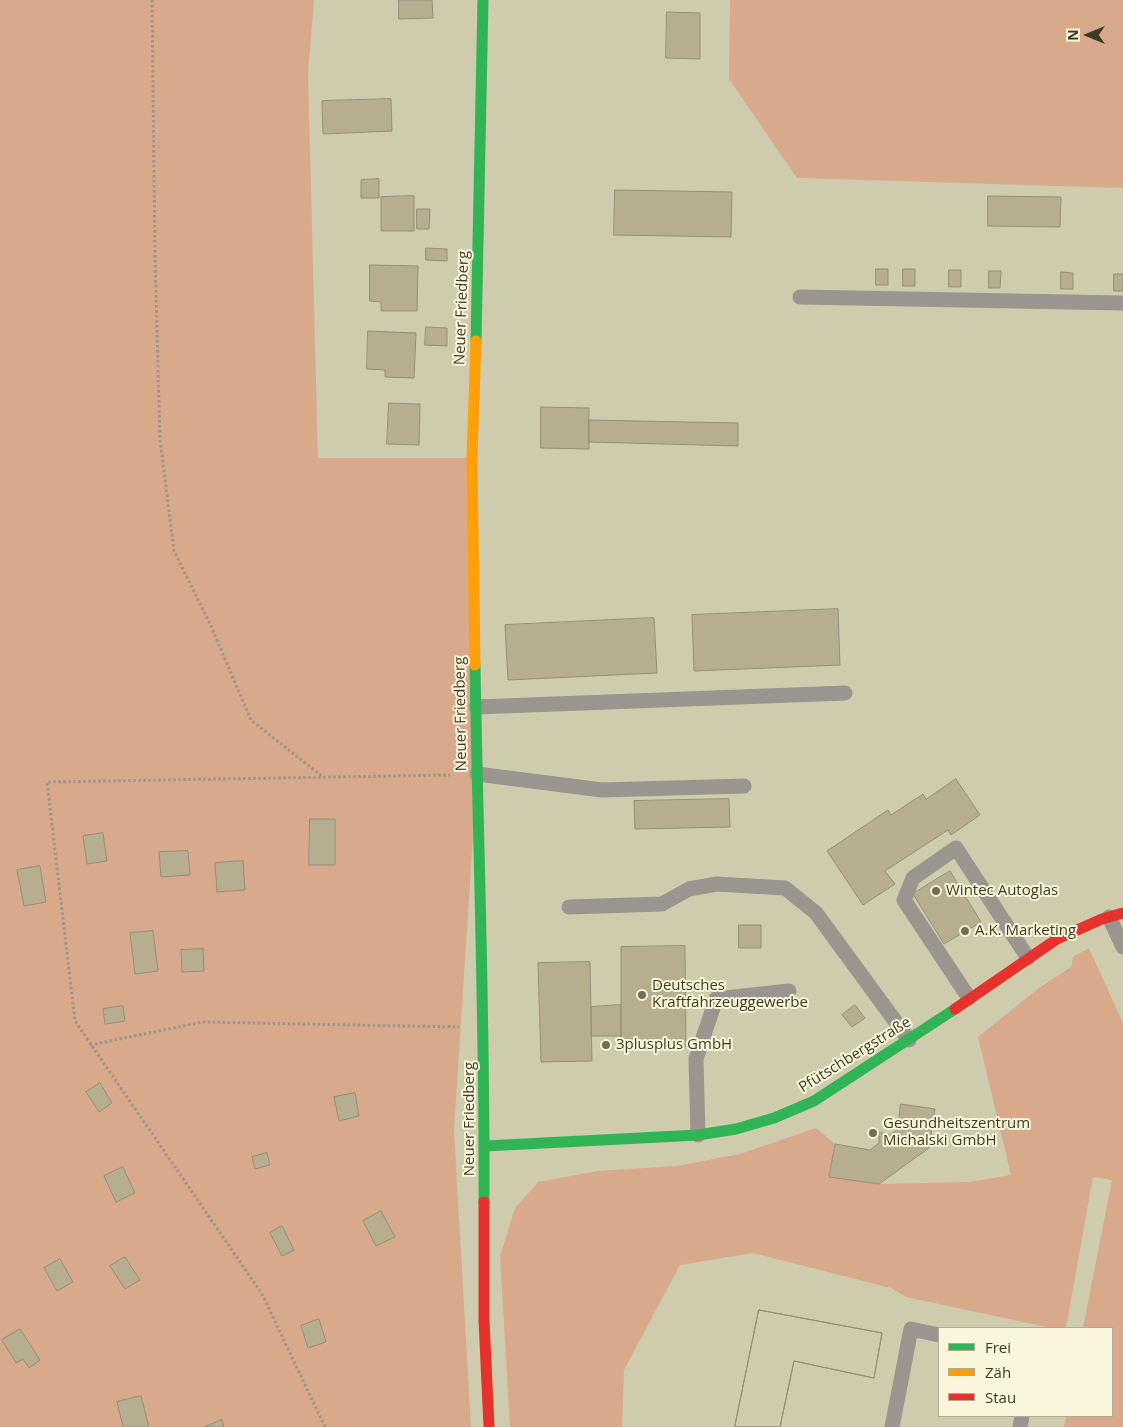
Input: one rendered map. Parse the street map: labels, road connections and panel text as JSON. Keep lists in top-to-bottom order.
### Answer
{
  "streets": {
    "street": ["Neuer Friedberg", "Pfütschbergstraße"]
  },
  "crossings": [
    ["Neuer Friedberg", "Pfütschbergstraße"]
  ],
  "places": [
    "Wintec Autoglas",
    "A.K. Marketing",
    "Deutsches Kraftfahrzeuggewerbe",
    "3plusplus GmbH",
    "Gesundheitszentrum Michalski GmbH"
  ],
  "legend": ["Frei", "Zäh", "Stau"],
  "north": "left"
}
